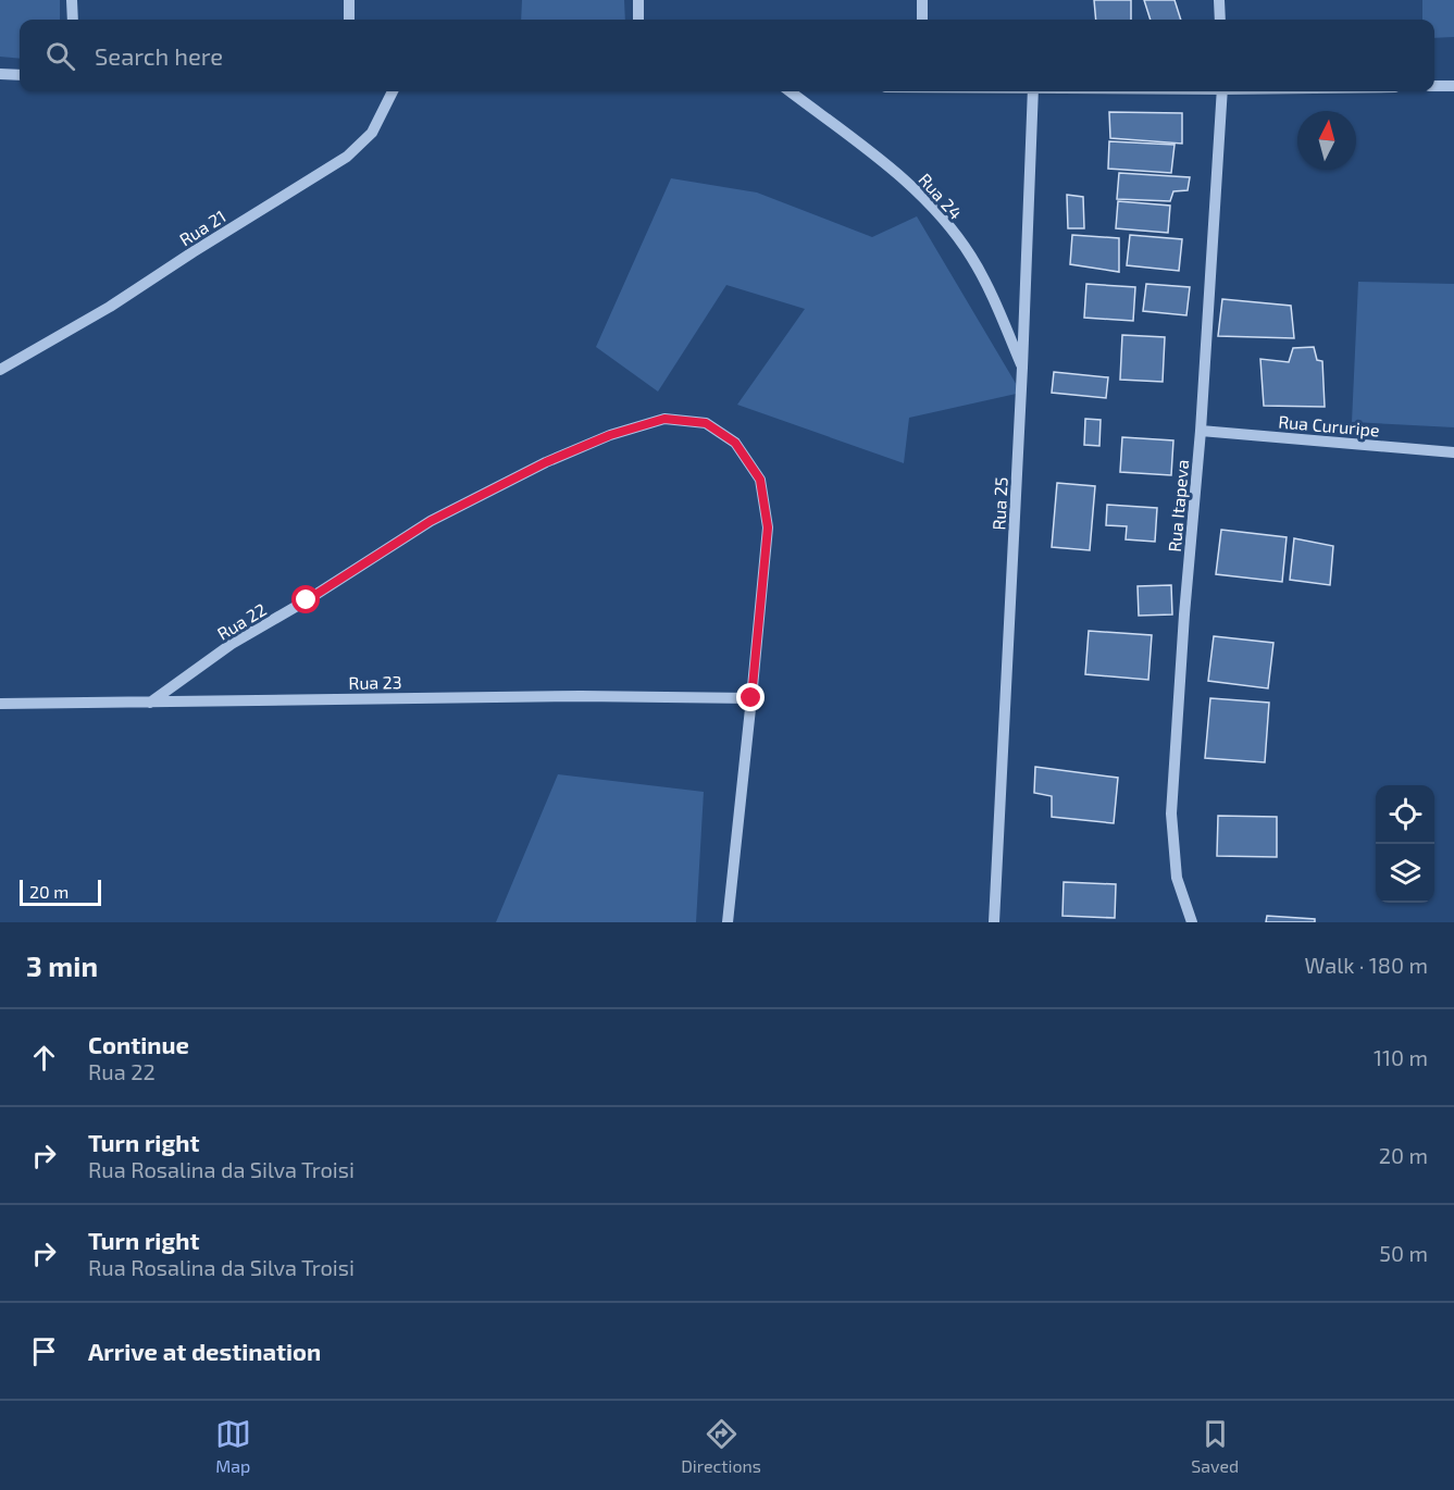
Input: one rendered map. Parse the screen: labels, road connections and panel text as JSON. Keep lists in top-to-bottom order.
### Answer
{
  "streets": {
    "street": [
      "Rua 24",
      "Rua 21",
      "Rua Cururipe",
      "Rua 25",
      "Rua Itapeva",
      "Rua 22",
      "Rua 23"
    ]
  },
  "crossings": [
    ["Rua 24", "Rua 25"],
    ["Rua Cururipe", "Rua Itapeva"],
    ["Rua 22", "Rua 23"]
  ],
  "scale_bar": "20 m",
  "north": "top",
  "page": {
    "search": "Search here",
    "scale": "20 m",
    "heading": ["3 min", "Walk · 180 m"],
    "list": [
      ["Continue", "Rua 22", "110 m"],
      ["Turn right", "Rua Rosalina da Silva Troisi", "20 m"],
      ["Turn right", "Rua Rosalina da Silva Troisi", "50 m"],
      "Arrive at destination"
    ],
    "nav": ["Map", "Directions", "Saved"]
  }
}
